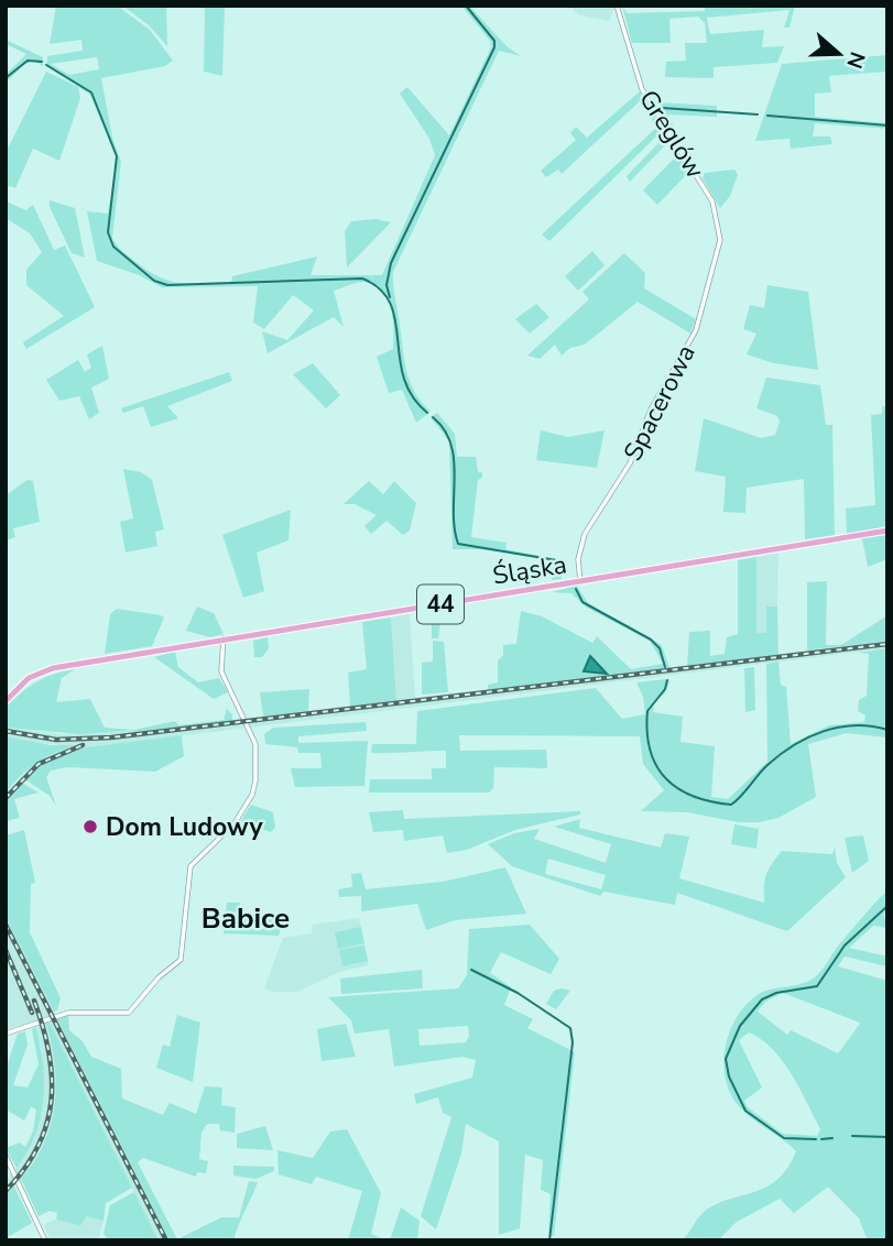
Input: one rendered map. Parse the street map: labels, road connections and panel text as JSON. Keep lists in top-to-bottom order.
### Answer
{
  "streets": {
    "main road": ["Śląska", "44"],
    "street": ["Greglów", "Spacerowa"]
  },
  "crossings": [
    ["Greglów", "Spacerowa"],
    ["Spacerowa", "Śląska"]
  ],
  "districts": ["Babice"],
  "places": ["Dom Ludowy"],
  "north": "right"
}
